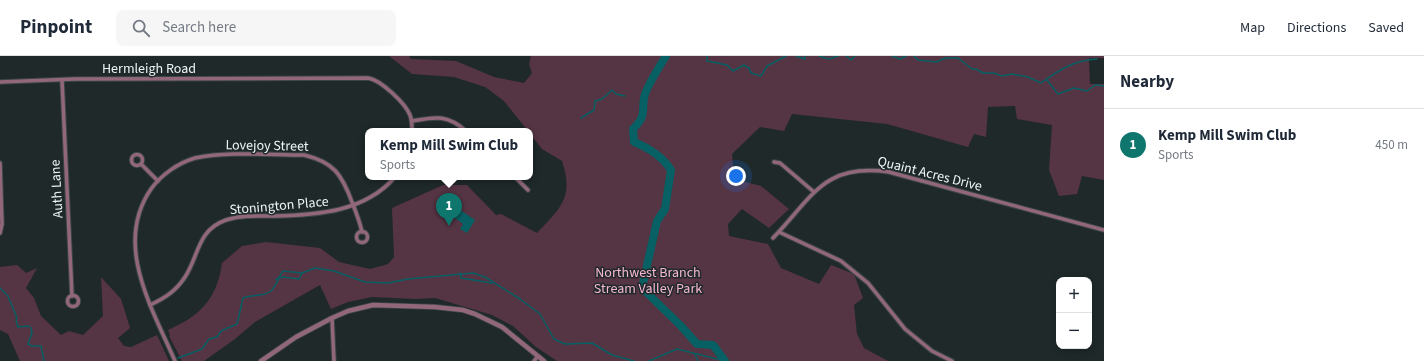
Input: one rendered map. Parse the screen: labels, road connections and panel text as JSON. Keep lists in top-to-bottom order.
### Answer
{
  "streets": {
    "street": [
      "Hermleigh Road",
      "Lovejoy Street",
      "Quaint Acres Drive",
      "Auth Lane",
      "Stonington Place"
    ]
  },
  "crossings": [
    ["Hermleigh Road", "Auth Lane"],
    ["Lovejoy Street", "Stonington Place"]
  ],
  "parks": ["Northwest Branch Stream Valley Park"],
  "page": {
    "header": "Pinpoint",
    "search": "Search here",
    "nav": ["Map", "Directions", "Saved"],
    "heading": "Nearby",
    "list": [
      {
        "mark": "1",
        "name": "Kemp Mill Swim Club",
        "note": "Sports",
        "value": "450 m"
      }
    ],
    "popup": ["Kemp Mill Swim Club", "Sports"],
    "pins": "1",
    "map_buttons": ["+", "−"]
  }
}
